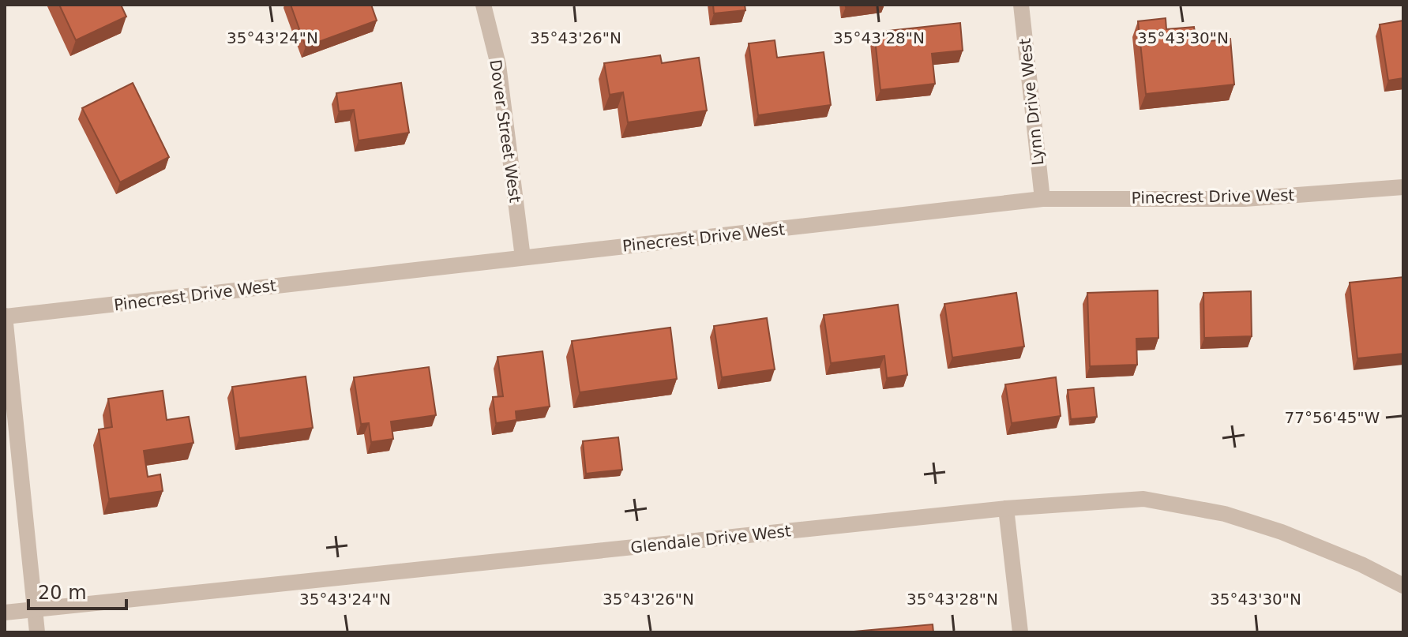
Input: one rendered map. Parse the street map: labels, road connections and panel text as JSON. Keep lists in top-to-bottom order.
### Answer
{
  "streets": {
    "street": [
      "Lynn Drive West",
      "Dover Street West",
      "Pinecrest Drive West",
      "Glendale Drive West"
    ]
  },
  "crossings": [
    ["Lynn Drive West", "Pinecrest Drive West"],
    ["Dover Street West", "Pinecrest Drive West"]
  ],
  "scale_bar": "20 m",
  "coordinates": [
    "35°43'24\"N",
    "35°43'26\"N",
    "35°43'28\"N",
    "35°43'30\"N",
    "77°56'45\"W"
  ]
}
